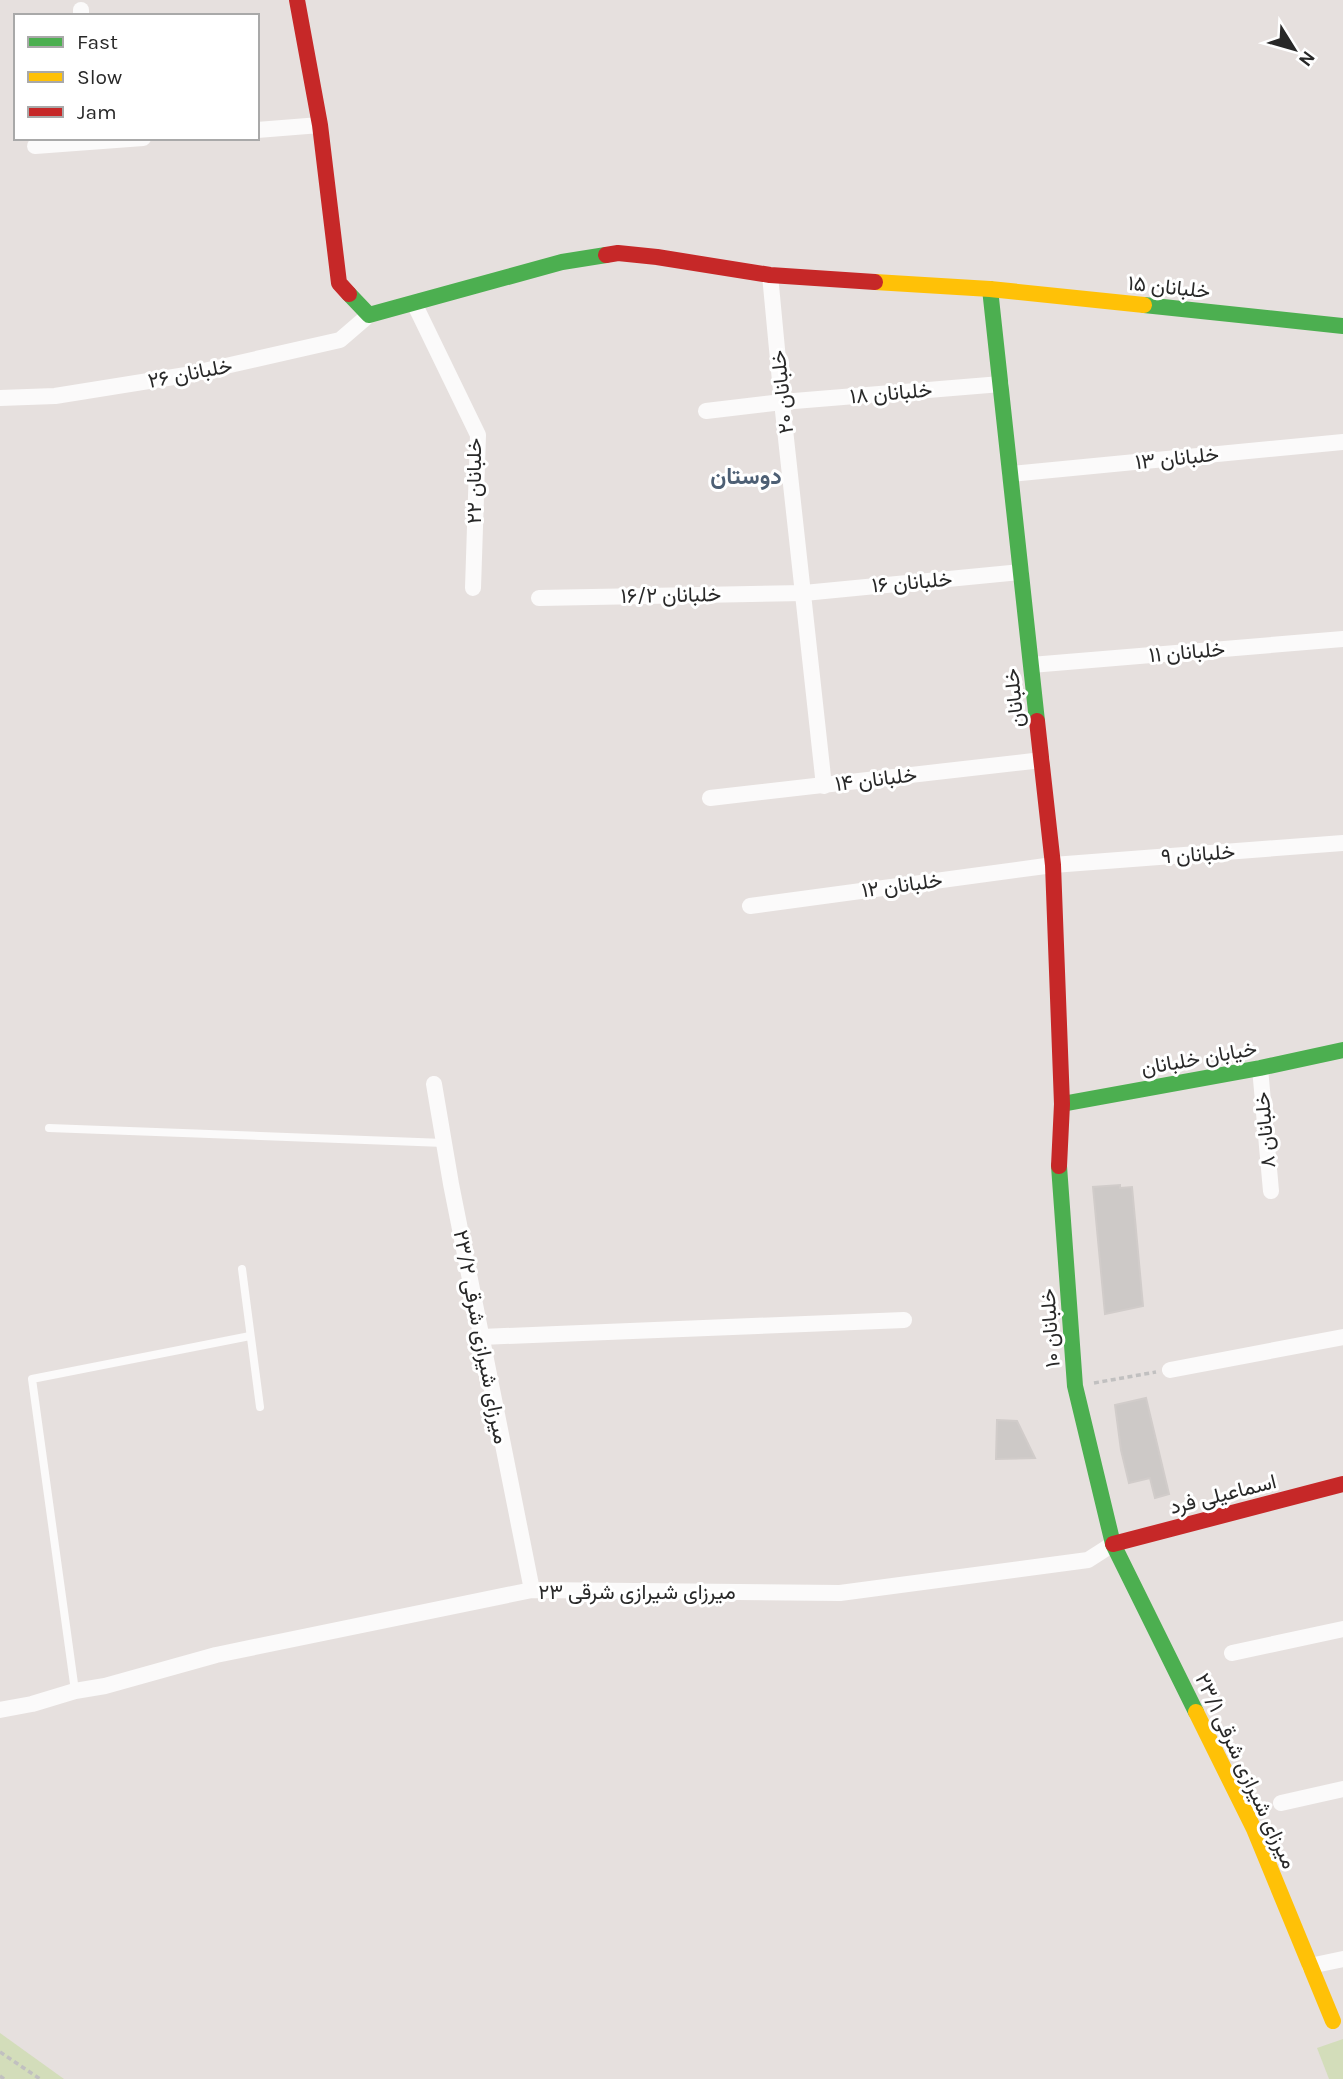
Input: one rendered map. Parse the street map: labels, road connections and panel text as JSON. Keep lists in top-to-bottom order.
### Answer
{
  "streets": {
    "street": [
      "۱۵ خلبانان",
      "۲۶ خلبانان",
      "۲۰ خلبانان",
      "۱۸ خلبانان",
      "۱۳ خلبانان",
      "۲۲ خلبانان",
      "۱۶ خلبانان",
      "۱۶/۲ خلبانان",
      "۱۱ خلبانان",
      "خلبانان",
      "۱۴ خلبانان",
      "۹ خلبانان",
      "۱۲ خلبانان",
      "خیابان خلبانان",
      "۸ خلبانان",
      "۱۰ خلبانان",
      "۲۳/۲ میرزای شیرازی شرقی",
      "اسماعیلی فرد",
      "۲۳ میرزای شیرازی شرقی",
      "۲۳/۱ میرزای شیرازی شرقی"
    ]
  },
  "crossings": [
    ["۱۵ خلبانان", "۲۶ خلبانان"],
    ["۱۵ خلبانان", "۲۰ خلبانان"],
    ["۱۵ خلبانان", "۲۲ خلبانان"],
    ["۱۵ خلبانان", "خلبانان"],
    ["۲۰ خلبانان", "۱۸ خلبانان"],
    ["۲۰ خلبانان", "۱۶ خلبانان"],
    ["۲۰ خلبانان", "۱۶/۲ خلبانان"],
    ["۲۰ خلبانان", "۱۴ خلبانان"],
    ["۱۸ خلبانان", "خلبانان"],
    ["۱۳ خلبانان", "خلبانان"],
    ["۱۶ خلبانان", "۱۶/۲ خلبانان"],
    ["۱۶ خلبانان", "خلبانان"],
    ["۱۱ خلبانان", "خلبانان"],
    ["خلبانان", "۱۴ خلبانان"],
    ["خلبانان", "۹ خلبانان"],
    ["خلبانان", "۱۲ خلبانان"],
    ["خلبانان", "خیابان خلبانان"],
    ["خلبانان", "۱۰ خلبانان"],
    ["۹ خلبانان", "۱۲ خلبانان"],
    ["خیابان خلبانان", "۸ خلبانان"],
    ["خیابان خلبانان", "۱۰ خلبانان"],
    ["۱۰ خلبانان", "اسماعیلی فرد"],
    ["۱۰ خلبانان", "۲۳ میرزای شیرازی شرقی"],
    ["۱۰ خلبانان", "۲۳/۱ میرزای شیرازی شرقی"],
    ["۲۳/۲ میرزای شیرازی شرقی", "۲۳ میرزای شیرازی شرقی"],
    ["اسماعیلی فرد", "۲۳ میرزای شیرازی شرقی"],
    ["اسماعیلی فرد", "۲۳/۱ میرزای شیرازی شرقی"],
    ["۲۳ میرزای شیرازی شرقی", "۲۳/۱ میرزای شیرازی شرقی"]
  ],
  "districts": ["دوستان"],
  "legend": ["Fast", "Slow", "Jam"],
  "north": "bottom right"
}
